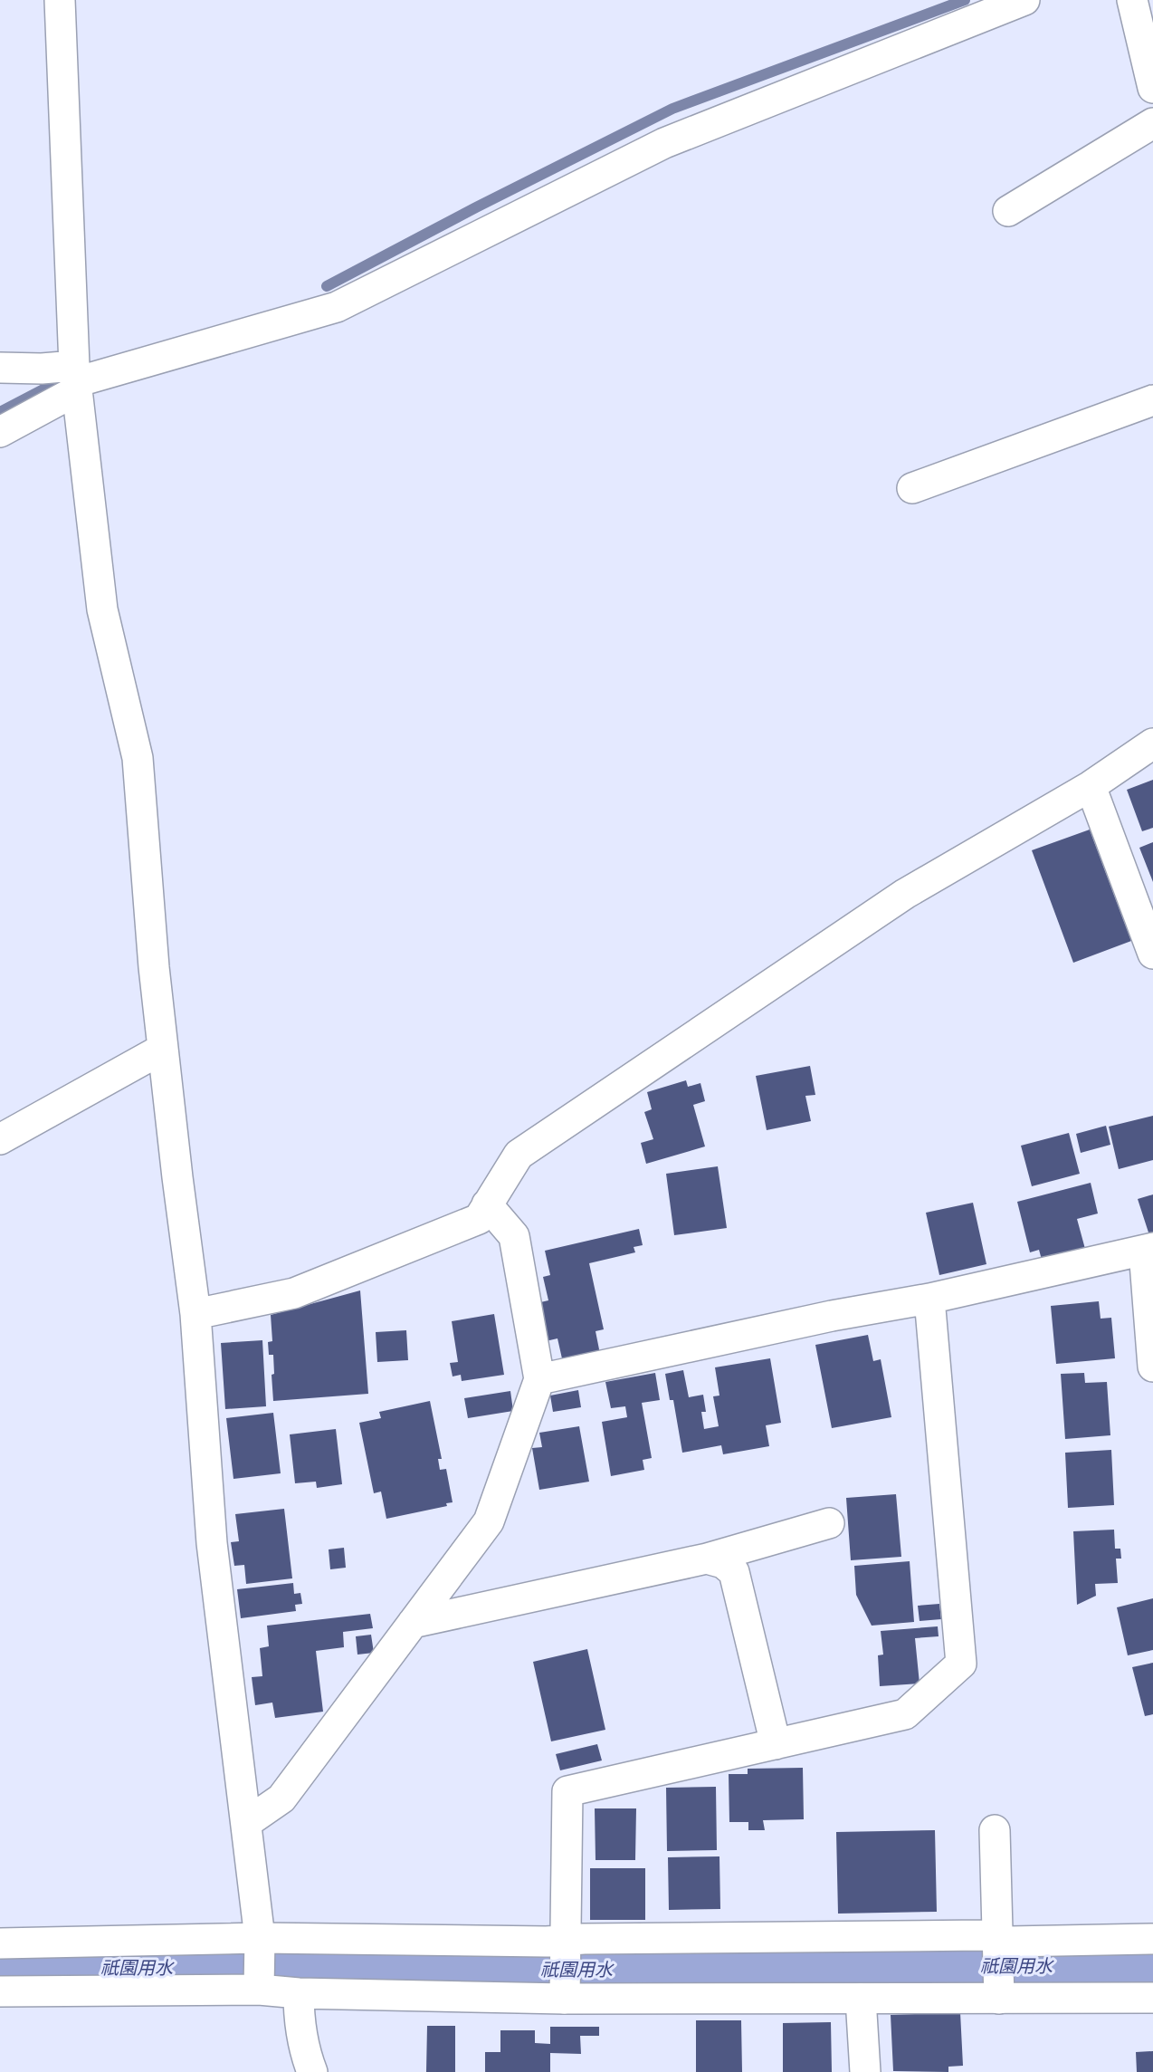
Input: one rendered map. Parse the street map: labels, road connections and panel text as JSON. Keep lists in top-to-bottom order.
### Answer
{
  "water": ["祇園用水"]
}
